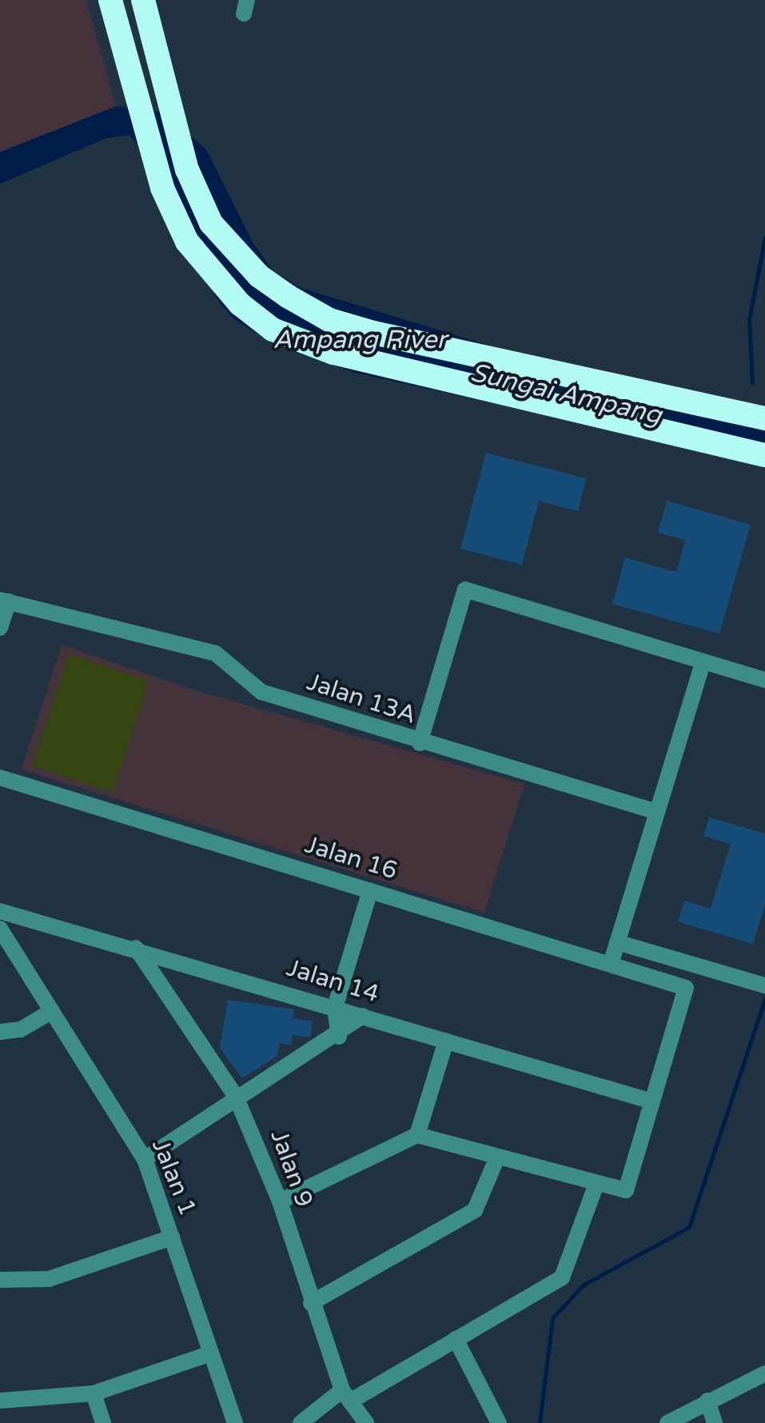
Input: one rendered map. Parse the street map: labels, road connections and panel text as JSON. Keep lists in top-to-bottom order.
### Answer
{
  "streets": {
    "street": [
      "Jalan 13A",
      "Jalan 16",
      "Jalan 14",
      "Jalan 9",
      "Jalan 1"
    ]
  },
  "crossings": [
    ["Jalan 16", "Jalan 14"],
    ["Jalan 14", "Jalan 9"]
  ],
  "water": ["Ampang River", "Sungai Ampang"]
}
